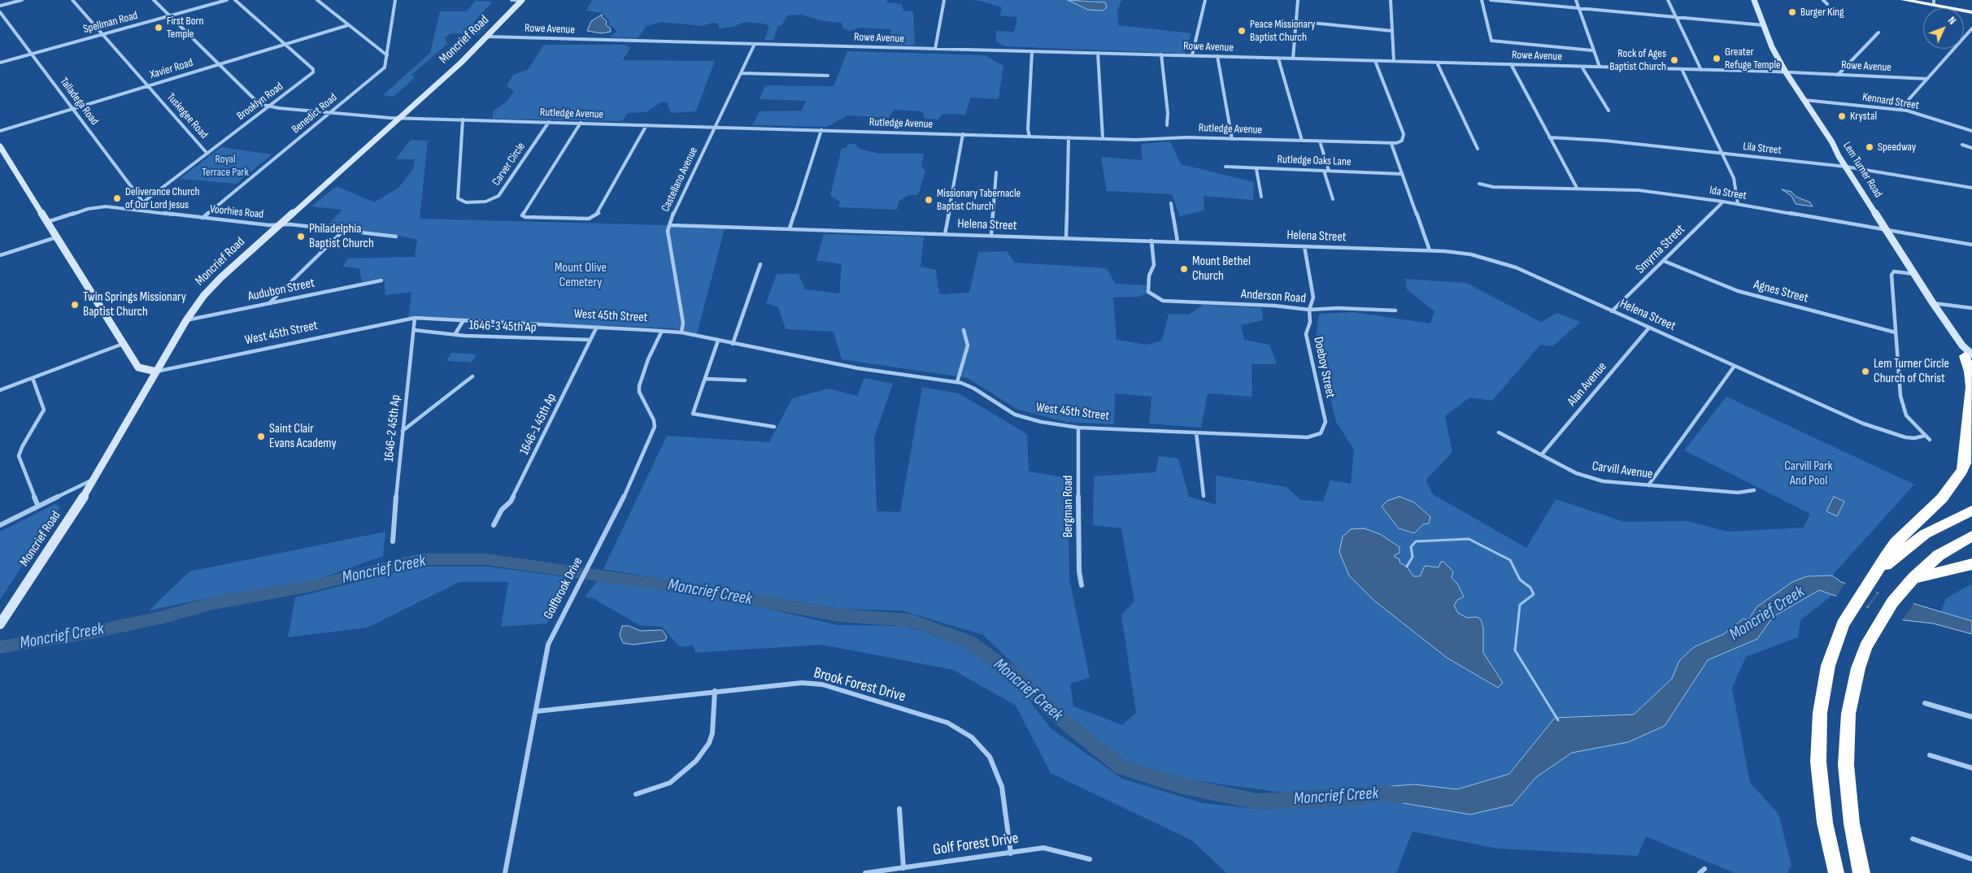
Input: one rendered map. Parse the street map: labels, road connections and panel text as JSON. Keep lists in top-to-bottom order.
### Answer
{
  "streets": {
    "main road": ["Moncrief Road", "Lem Turner Road", "West 45th Street"],
    "street": [
      "Spellman Road",
      "Rowe Avenue",
      "Xavier Road",
      "Talladega Road",
      "Brooklyn Road",
      "Kennard Street",
      "Benedict Road",
      "Rutledge Avenue",
      "Tuskegee Road",
      "Lila Street",
      "Rutledge Oaks Lane",
      "Carver Circle",
      "Castellano Avenue",
      "Ida Street",
      "Voorhies Road",
      "Helena Street",
      "Smyrna Street",
      "Audubon Street",
      "Agnes Street",
      "Anderson Road",
      "1646-3 45th Ap",
      "Doeboy Street",
      "Alan Avenue",
      "1646-1 45th Ap",
      "1646-2 45th Ap",
      "Carvill Avenue",
      "Bergman Road",
      "Golfbrook Drive",
      "Brook Forest Drive",
      "Golf Forest Drive"
    ]
  },
  "crossings": [
    ["Spellman Road", "Talladega Road"],
    ["Spellman Road", "Tuskegee Road"],
    ["Rowe Avenue", "Moncrief Road"],
    ["Rowe Avenue", "Rutledge Avenue"],
    ["Rowe Avenue", "Lem Turner Road"],
    ["Rowe Avenue", "Castellano Avenue"],
    ["Moncrief Road", "Rutledge Avenue"],
    ["Moncrief Road", "Voorhies Road"],
    ["Moncrief Road", "Audubon Street"],
    ["Moncrief Road", "West 45th Street"],
    ["Xavier Road", "Talladega Road"],
    ["Xavier Road", "Brooklyn Road"],
    ["Xavier Road", "Tuskegee Road"],
    ["Talladega Road", "Brooklyn Road"],
    ["Brooklyn Road", "Rutledge Avenue"],
    ["Brooklyn Road", "Tuskegee Road"],
    ["Brooklyn Road", "Voorhies Road"],
    ["Kennard Street", "Lem Turner Road"],
    ["Benedict Road", "Rutledge Avenue"],
    ["Benedict Road", "Voorhies Road"],
    ["Rutledge Avenue", "Carver Circle"],
    ["Rutledge Avenue", "Castellano Avenue"],
    ["Lila Street", "Lem Turner Road"],
    ["Lem Turner Road", "Ida Street"],
    ["Castellano Avenue", "Helena Street"],
    ["Castellano Avenue", "West 45th Street"],
    ["Ida Street", "Smyrna Street"],
    ["Voorhies Road", "West 45th Street"],
    ["Helena Street", "Smyrna Street"],
    ["Helena Street", "Anderson Road"],
    ["Helena Street", "Doeboy Street"],
    ["Helena Street", "Alan Avenue"],
    ["Smyrna Street", "Agnes Street"],
    ["Anderson Road", "Doeboy Street"],
    ["West 45th Street", "Doeboy Street"],
    ["West 45th Street", "1646-1 45th Ap"],
    ["West 45th Street", "1646-2 45th Ap"],
    ["West 45th Street", "Bergman Road"],
    ["West 45th Street", "Golfbrook Drive"],
    ["1646-3 45th Ap", "1646-1 45th Ap"],
    ["1646-3 45th Ap", "1646-2 45th Ap"],
    ["Alan Avenue", "Carvill Avenue"],
    ["Golfbrook Drive", "Brook Forest Drive"],
    ["Brook Forest Drive", "Golf Forest Drive"]
  ],
  "water": ["Moncrief Creek"],
  "parks": ["Royal Terrace Park", "Mount Olive Cemetery", "Carvill Park And Pool"],
  "places": [
    "Burger King",
    "First Born Temple",
    "Peace Missionary Baptist Church",
    "Greater Refuge Temple",
    "Rock of Ages Baptist Church",
    "Krystal",
    "Speedway",
    "Deliverance Church of Our Lord Jesus",
    "Missionary Tabernacle Baptist Church",
    "Philadelphia Baptist Church",
    "Mount Bethel Church",
    "Twin Springs Missionary Baptist Church",
    "Lem Turner Circle Church of Christ",
    "Saint Clair Evans Academy"
  ],
  "north": "top right"
}
